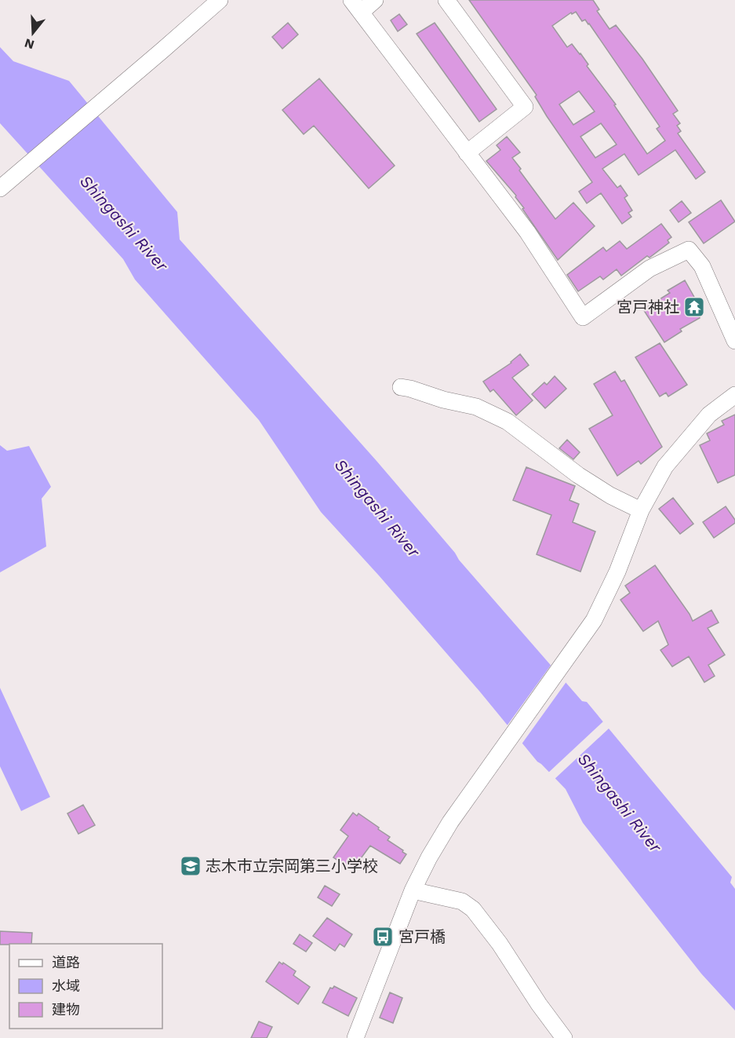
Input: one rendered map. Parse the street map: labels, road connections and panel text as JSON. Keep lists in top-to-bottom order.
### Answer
{
  "water": ["Shingashi River"],
  "places": {
    "temple": ["宮戸神社"],
    "school or university": ["志木市立宗岡第三小学校"],
    "bus stop": ["宮戸橋"]
  },
  "legend": ["道路", "水域", "建物"],
  "north": "bottom"
}
